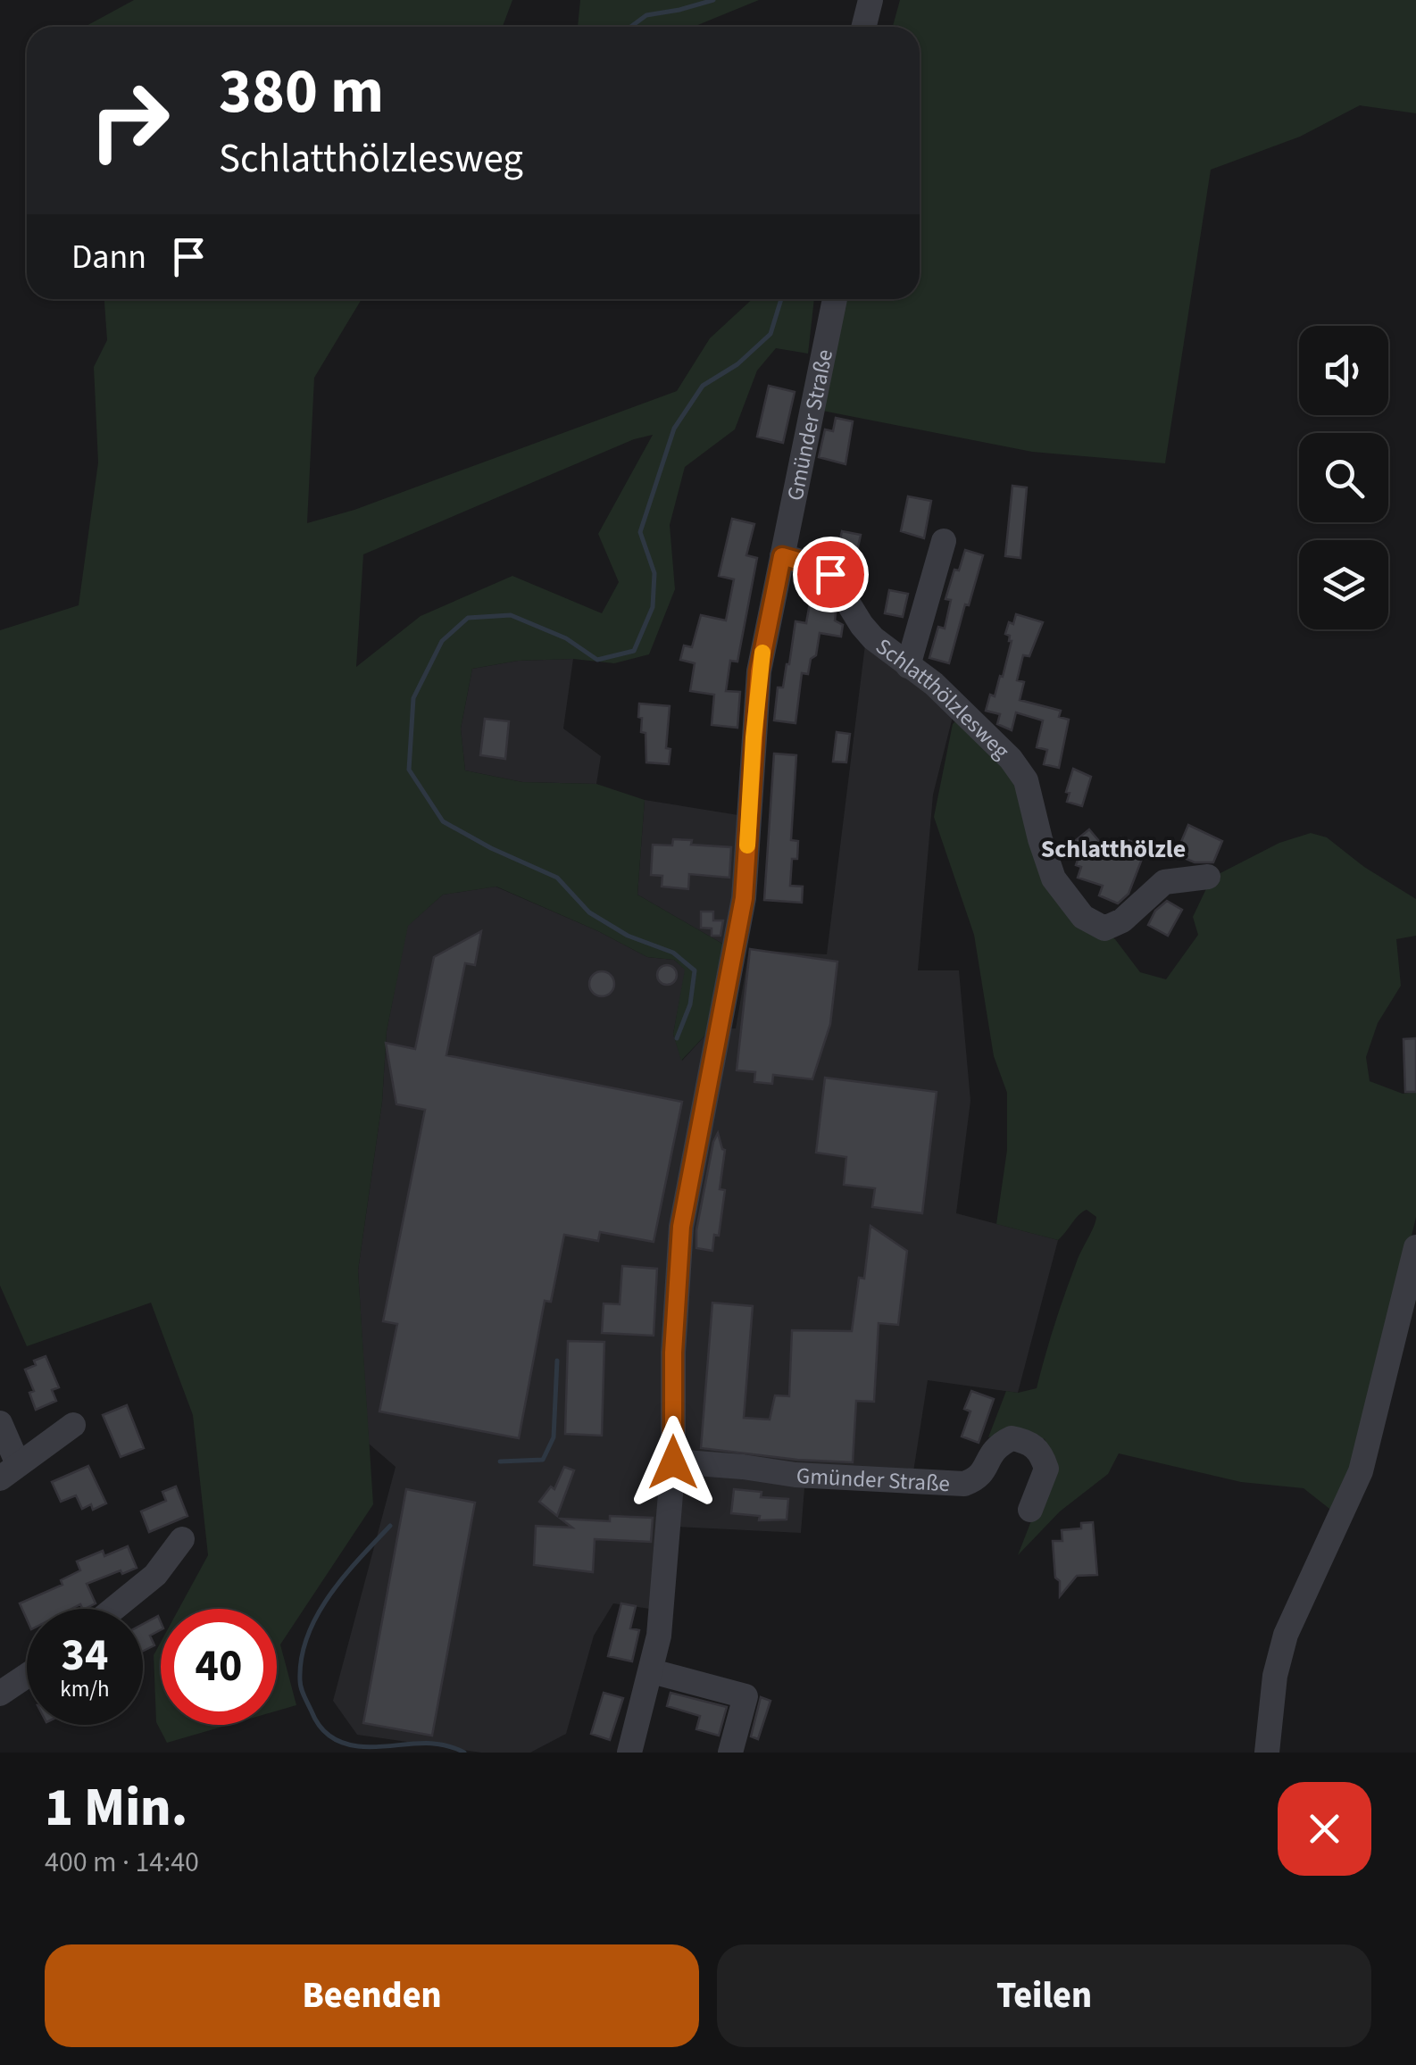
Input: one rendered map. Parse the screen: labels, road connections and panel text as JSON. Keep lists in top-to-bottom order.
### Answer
{
  "streets": {
    "street": ["Gmünder Straße", "Schlatthölzlesweg"]
  },
  "crossings": [
    ["Gmünder Straße", "Schlatthölzlesweg"]
  ],
  "districts": ["Schlatthölzle"],
  "page": {
    "turn": ["380 m", "Schlatthölzlesweg"],
    "then": "Dann",
    "speed": "34 km/h",
    "limit": "40",
    "heading": ["1 Min.", "400 m · 14:40"],
    "buttons": ["Beenden", "Teilen"]
  }
}
